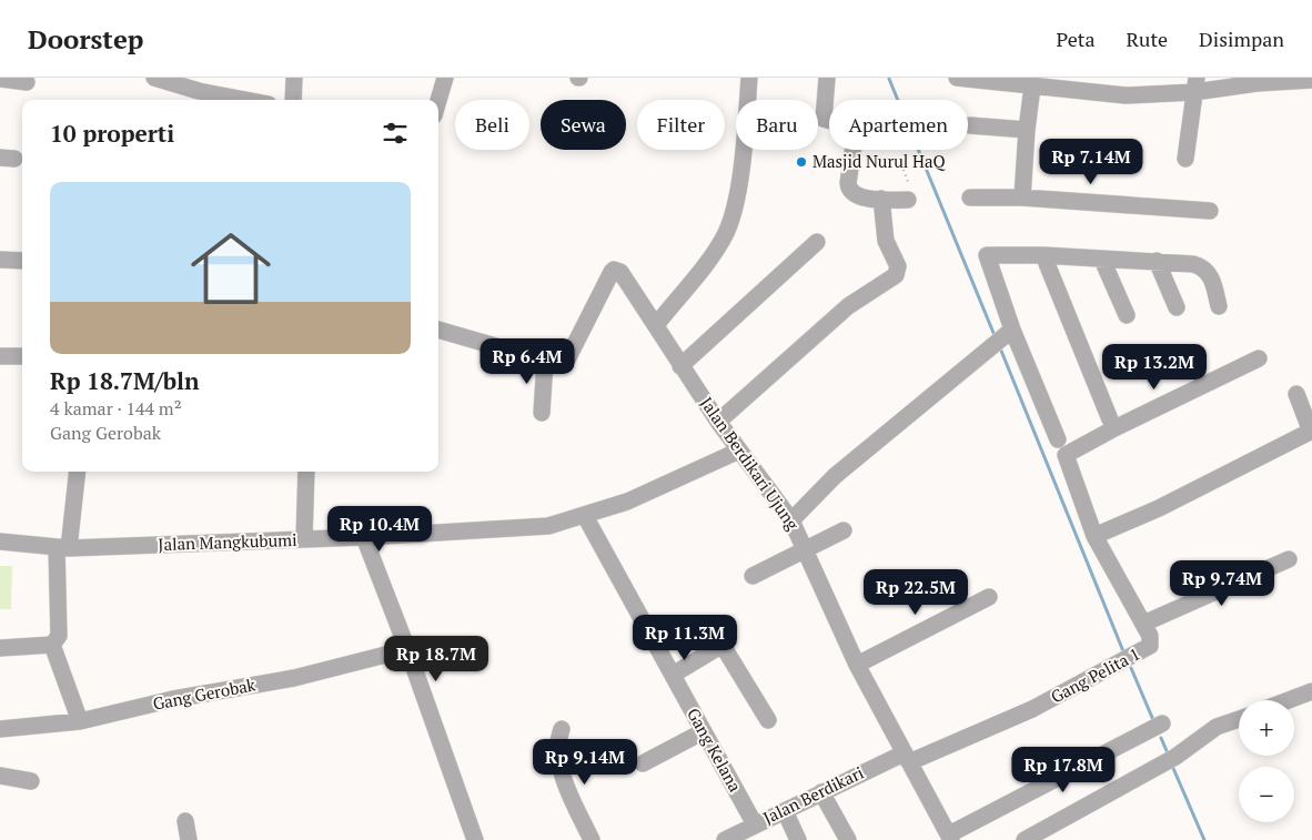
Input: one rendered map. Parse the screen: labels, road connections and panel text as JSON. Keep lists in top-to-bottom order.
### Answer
{
  "streets": {
    "street": [
      "Jalan Berdikari Ujung",
      "Jalan Mangkubumi",
      "Gang Pelita 1",
      "Gang Gerobak",
      "Gang Kelana",
      "Jalan Berdikari"
    ]
  },
  "crossings": [
    ["Jalan Berdikari Ujung", "Jalan Mangkubumi"],
    ["Jalan Berdikari Ujung", "Gang Pelita 1"],
    ["Jalan Berdikari Ujung", "Jalan Berdikari"],
    ["Jalan Mangkubumi", "Gang Kelana"],
    ["Gang Pelita 1", "Jalan Berdikari"],
    ["Gang Kelana", "Jalan Berdikari"]
  ],
  "places": ["Masjid Nurul HaQ"],
  "page": {
    "header": "Doorstep",
    "nav": ["Peta", "Rute", "Disimpan"],
    "chip": [
      "Beli",
      "Sewa",
      "Filter",
      "Baru",
      "Apartemen"
    ],
    "heading": "10 properti",
    "price": [
      "Rp 7.14M",
      "Rp 6.4M",
      "Rp 13.2M",
      "Rp 10.4M",
      "Rp 9.74M",
      "Rp 22.5M",
      "Rp 11.3M",
      "Rp 18.7M",
      "Rp 9.14M",
      "Rp 17.8M"
    ],
    "list": [
      {
        "name": "Rp 18.7M/bln",
        "note": "4 kamar · 144 m² · Gang Gerobak"
      }
    ],
    "map_buttons": ["+", "−"]
  }
}
